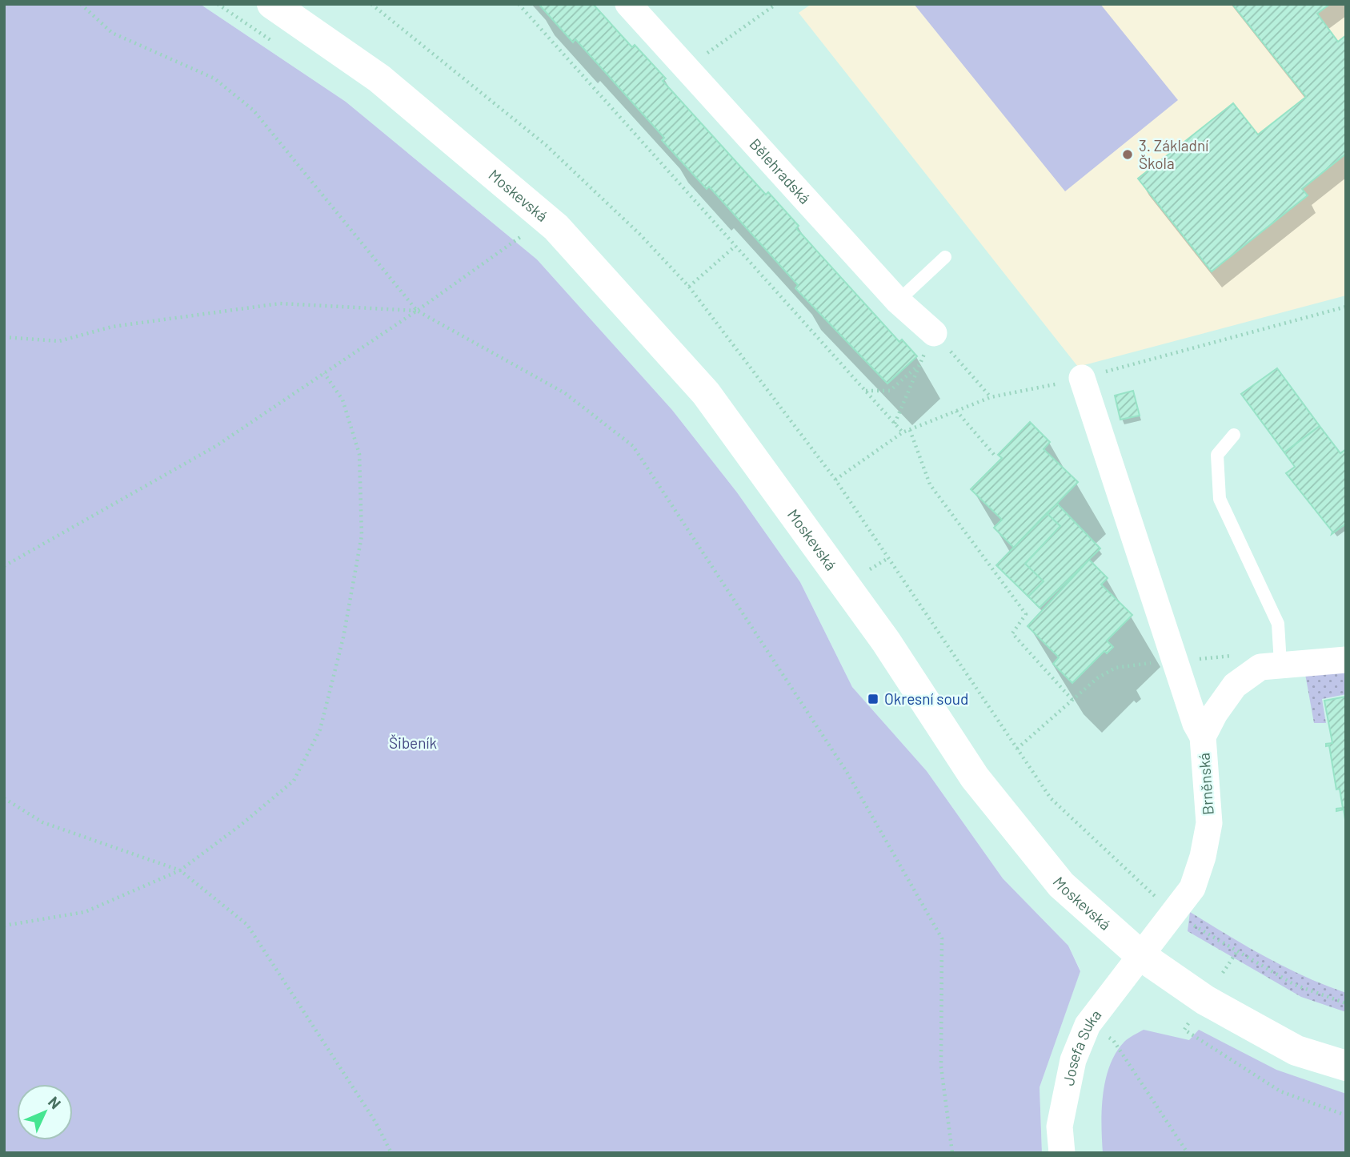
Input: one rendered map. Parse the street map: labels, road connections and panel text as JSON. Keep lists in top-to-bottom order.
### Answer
{
  "streets": {
    "street": [
      "Bělehradská",
      "Moskevská",
      "Brněnská",
      "Josefa Suka"
    ]
  },
  "crossings": [
    ["Moskevská", "Brněnská"],
    ["Moskevská", "Josefa Suka"],
    ["Brněnská", "Josefa Suka"]
  ],
  "parks": ["Šibeník"],
  "places": {
    "other": ["3. Základní Škola"],
    "transit": ["Okresní soud"]
  },
  "north": "top right"
}
